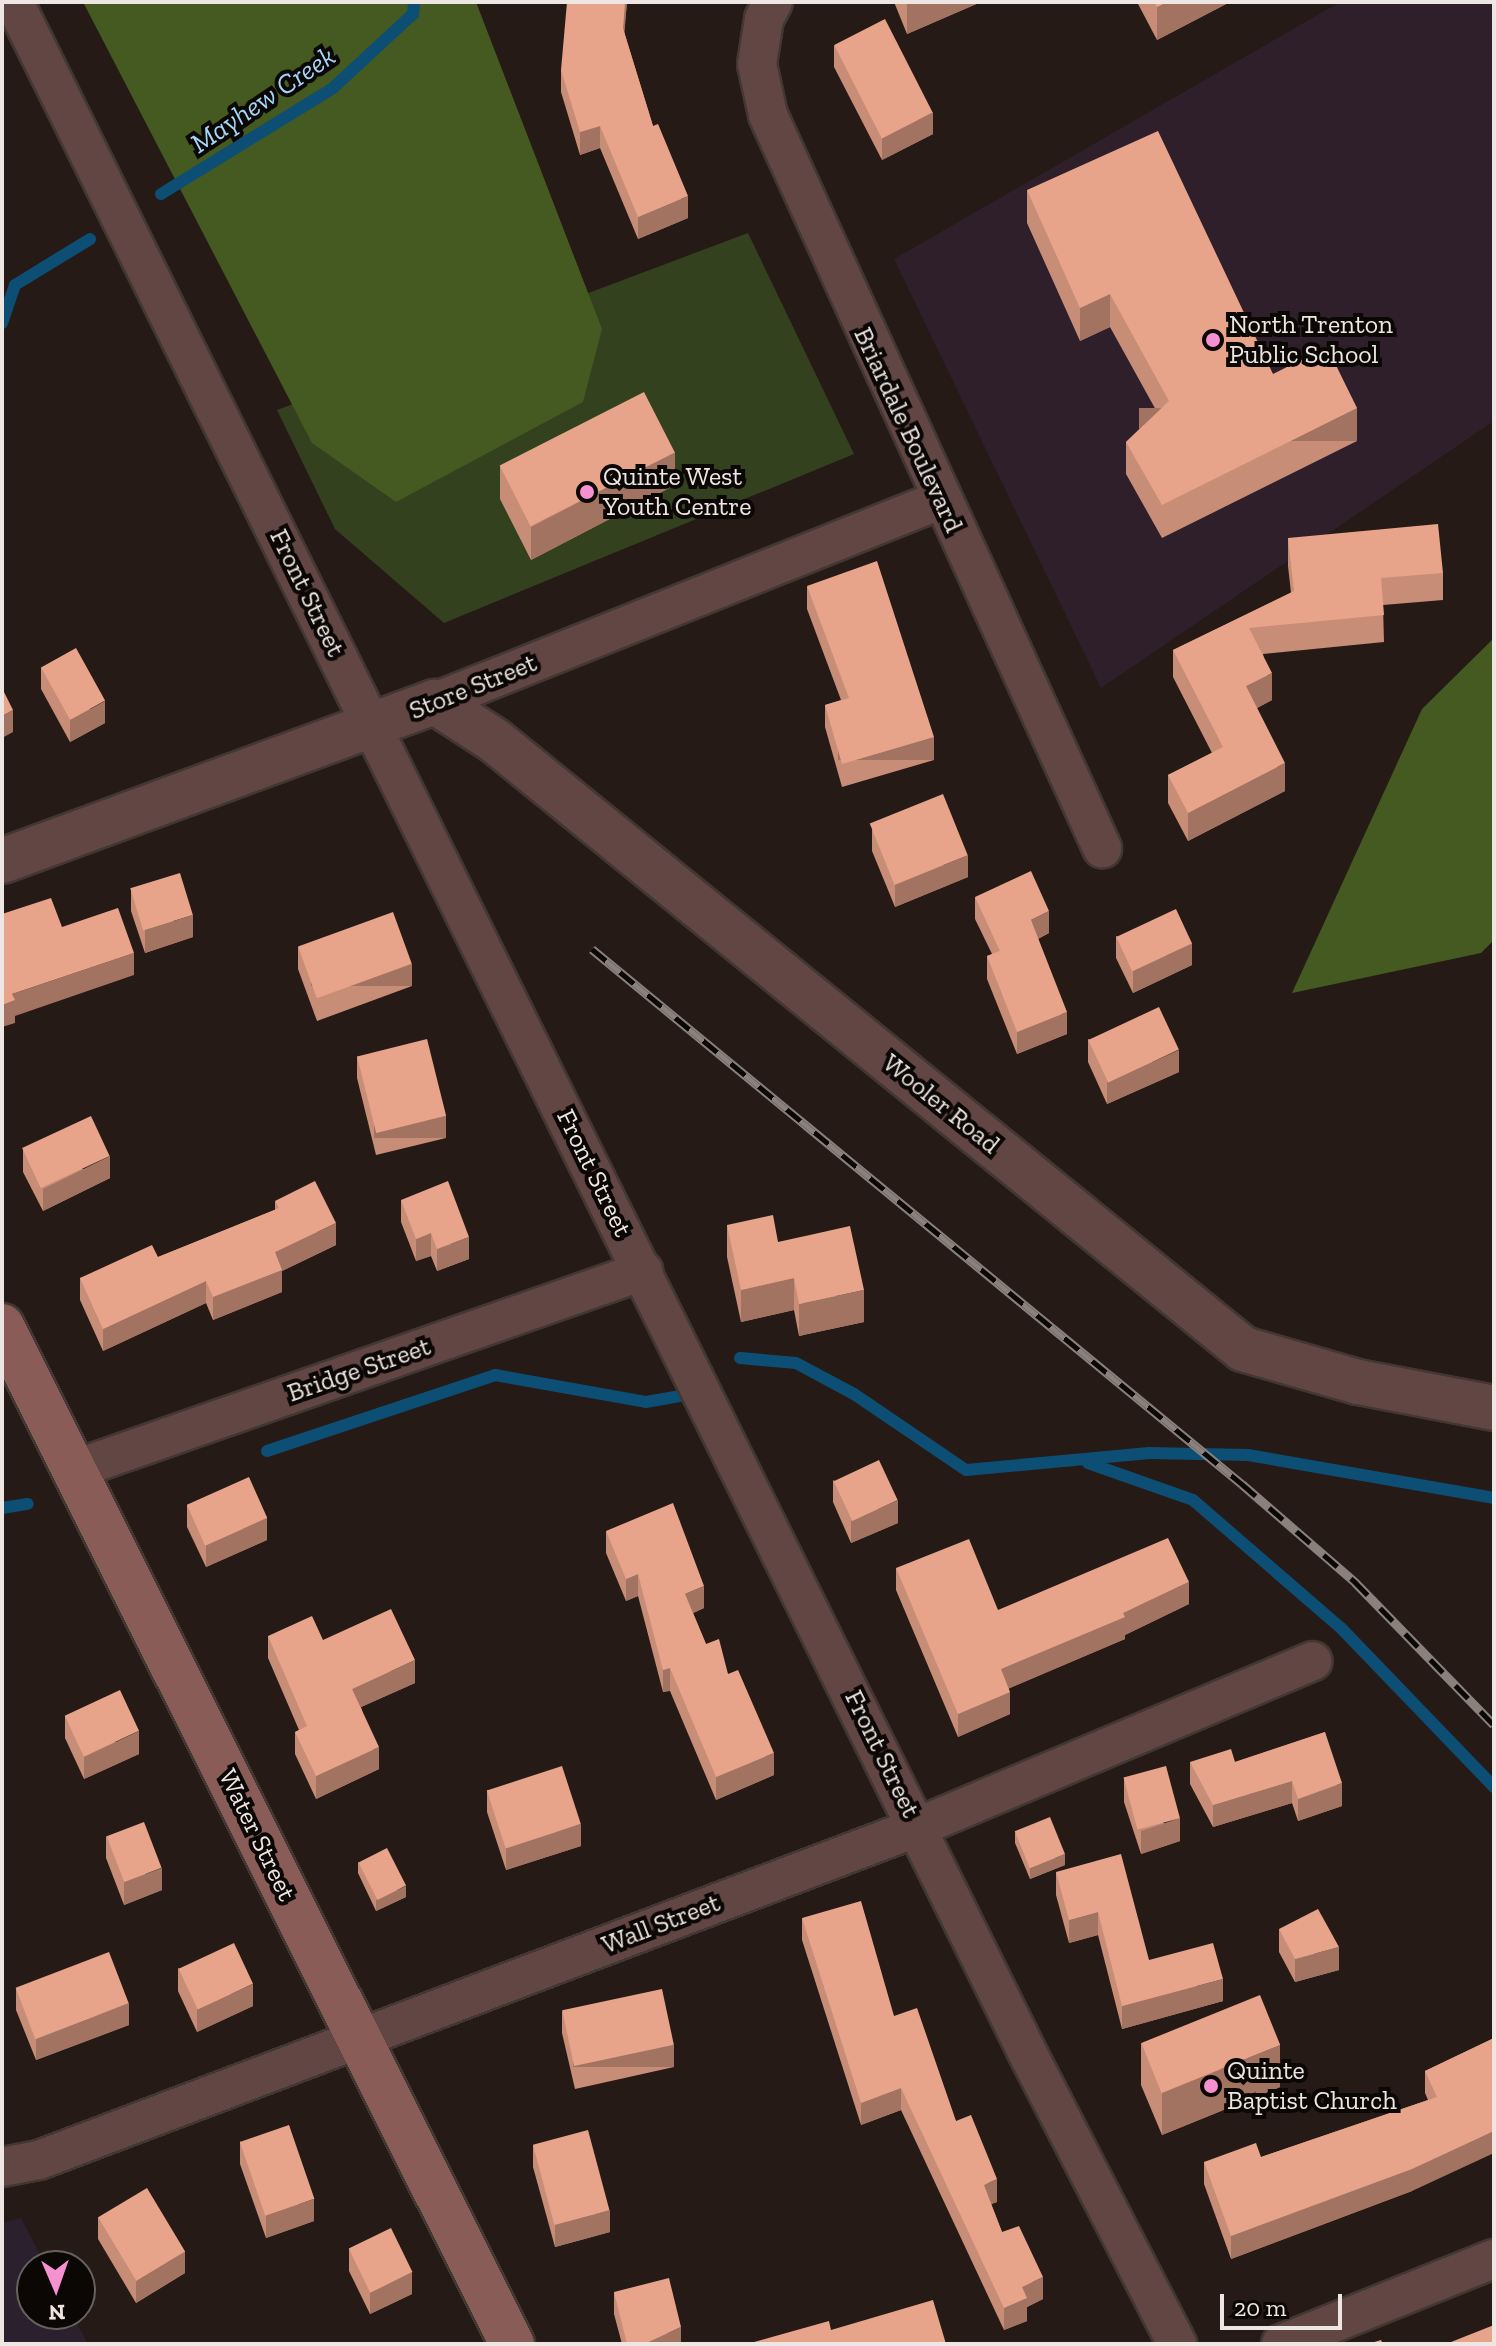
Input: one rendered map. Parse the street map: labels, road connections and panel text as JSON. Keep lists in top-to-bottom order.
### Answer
{
  "streets": {
    "main road": ["Water Street"],
    "street": [
      "Briardale Boulevard",
      "Front Street",
      "Store Street",
      "Wooler Road",
      "Bridge Street",
      "Wall Street"
    ]
  },
  "crossings": [
    ["Briardale Boulevard", "Store Street"],
    ["Front Street", "Store Street"],
    ["Front Street", "Bridge Street"],
    ["Front Street", "Wall Street"],
    ["Store Street", "Wooler Road"],
    ["Bridge Street", "Water Street"],
    ["Water Street", "Wall Street"]
  ],
  "water": ["Mayhew Creek"],
  "places": ["North Trenton Public School", "Quinte West Youth Centre", "Quinte Baptist Church"],
  "scale_bar": "20 m",
  "north": "bottom"
}
